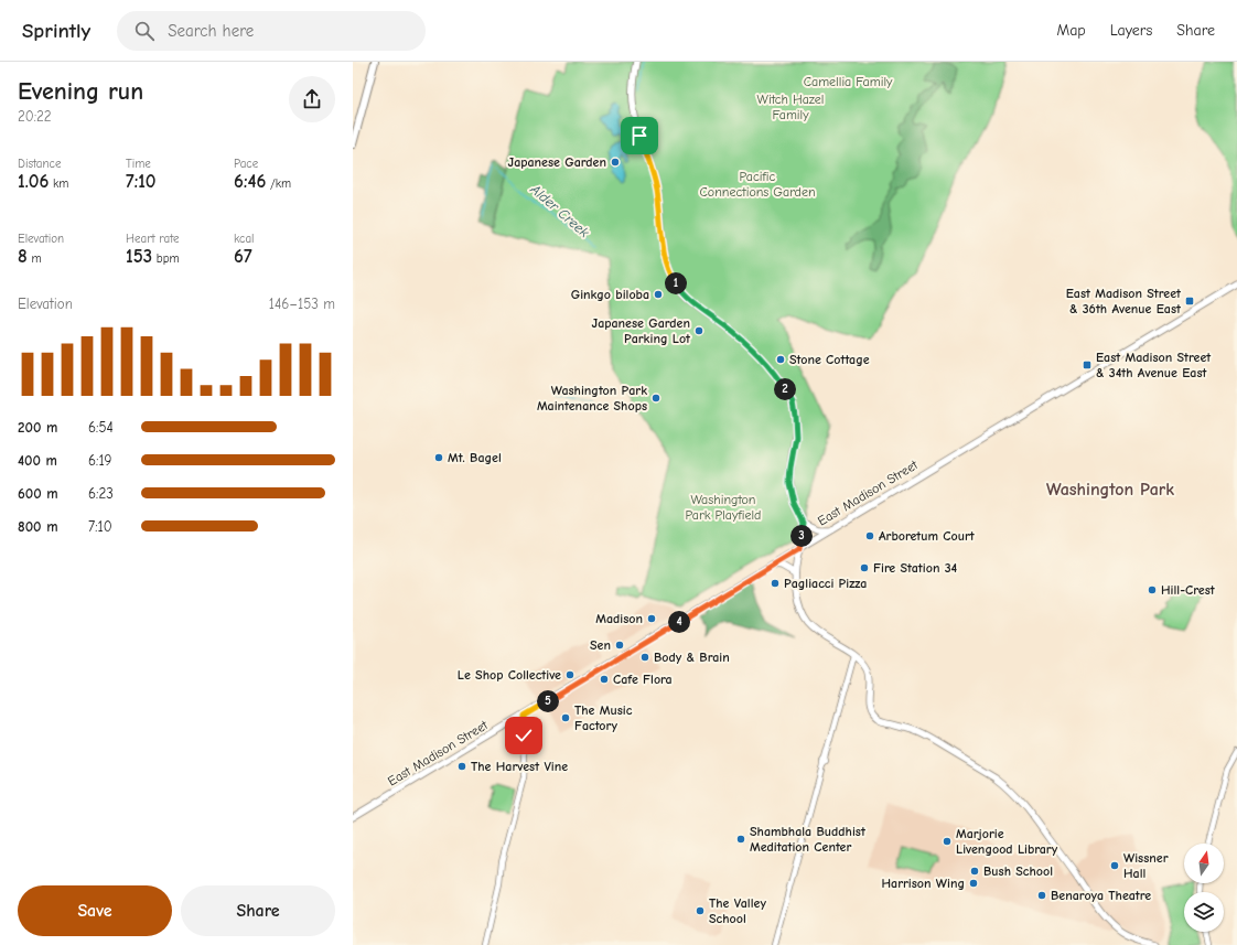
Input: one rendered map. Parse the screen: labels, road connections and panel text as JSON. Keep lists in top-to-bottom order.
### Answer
{
  "streets": {
    "main road": ["East Madison Street"]
  },
  "districts": ["Washington Park"],
  "water": ["Alder Creek"],
  "parks": [
    "Camellia Family",
    "Witch Hazel Family",
    "Pacific Connections Garden",
    "Washington Park Playfield"
  ],
  "places": {
    "other": [
      "Japanese Garden",
      "Ginkgo biloba",
      "Japanese Garden Parking Lot",
      "Stone Cottage",
      "Washington Park Maintenance Shops",
      "Mt. Bagel",
      "Arboretum Court",
      "Fire Station 34",
      "Pagliacci Pizza",
      "Hill-Crest",
      "Madison",
      "Sen",
      "Body & Brain",
      "Le Shop Collective",
      "Cafe Flora",
      "The Music Factory",
      "The Harvest Vine",
      "Shambhala Buddhist Meditation Center",
      "Marjorie Livengood Library",
      "Wissner Hall",
      "Bush School",
      "Harrison Wing",
      "Benaroya Theatre",
      "The Valley School"
    ],
    "transit": ["East Madison Street & 36th Avenue East", "East Madison Street & 34th Avenue East"]
  },
  "north": "top",
  "page": {
    "header": "Sprintly",
    "search": "Search here",
    "nav": ["Map", "Layers", "Share"],
    "heading": ["Evening run", "20:22"],
    "stats": [
      ["Distance", "1.06 km"],
      ["Time", "7:10"],
      ["Pace", "6:46 /km"],
      ["Elevation", "8 m"],
      ["Heart rate", "153 bpm"],
      ["kcal", "67"]
    ],
    "pins": [
      "1",
      "2",
      "3",
      "4",
      "5"
    ],
    "chart": ["Elevation", "146–153 m"],
    "list": [
      {
        "name": "200 m",
        "note": "6:54"
      },
      {
        "name": "400 m",
        "note": "6:19"
      },
      {
        "name": "600 m",
        "note": "6:23"
      },
      {
        "name": "800 m",
        "note": "7:10"
      }
    ],
    "buttons": ["Save", "Share"]
  }
}
